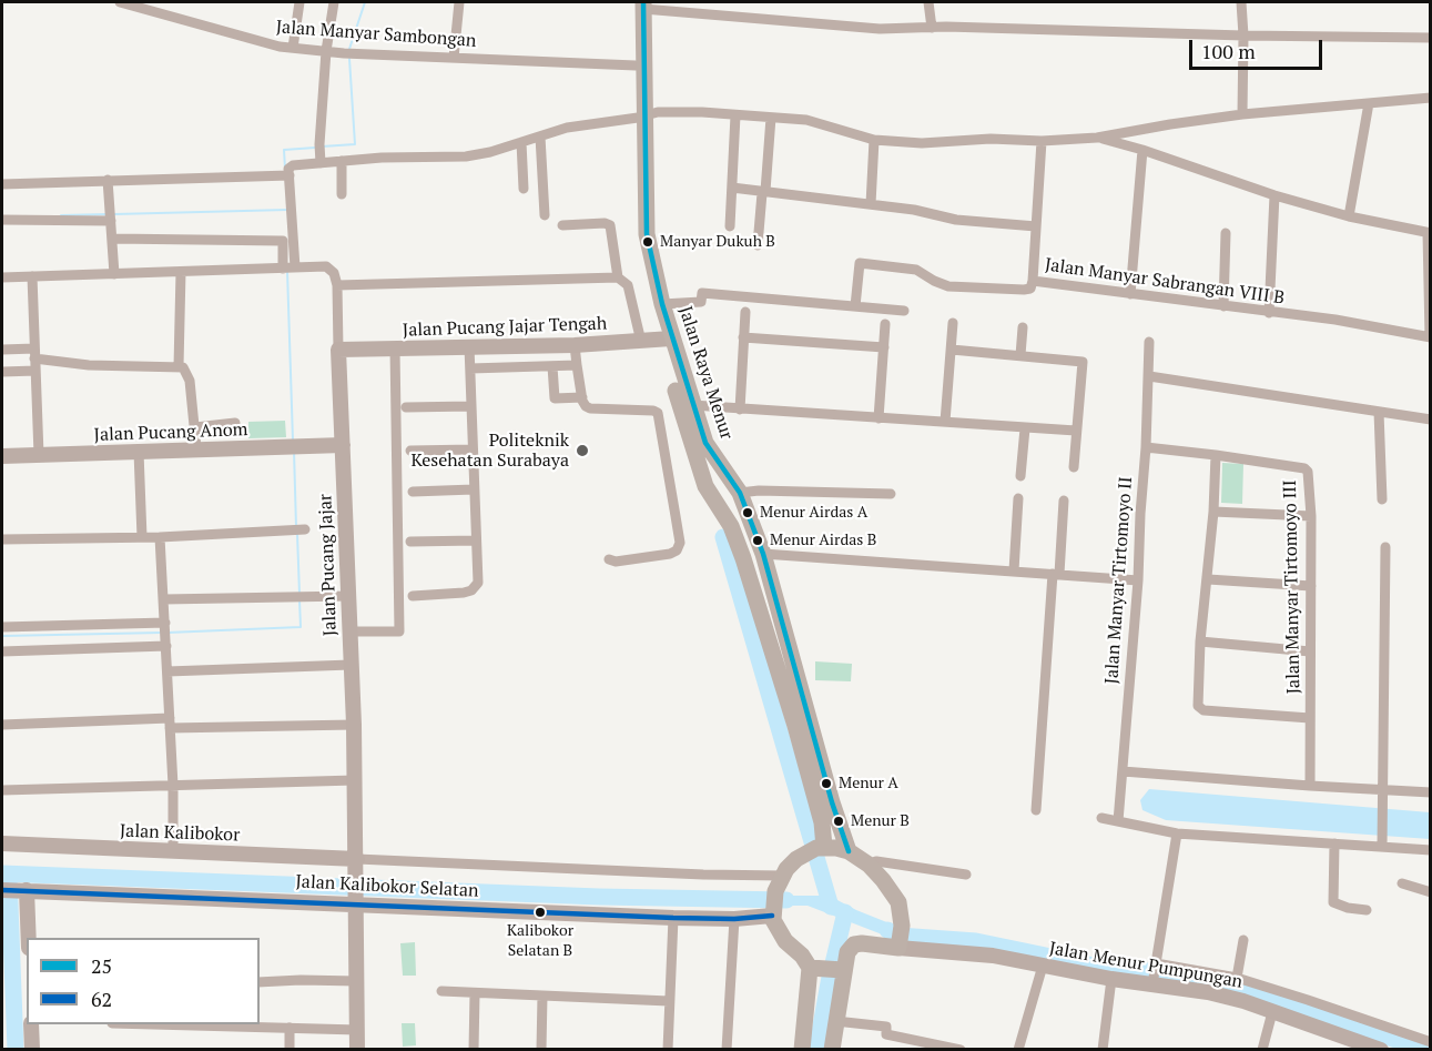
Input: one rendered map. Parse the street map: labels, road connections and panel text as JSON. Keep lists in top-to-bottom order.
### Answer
{
  "streets": {
    "main road": ["Jalan Raya Menur"],
    "street": [
      "Jalan Manyar Sambongan",
      "Jalan Manyar Sabrangan VIII B",
      "Jalan Pucang Jajar Tengah",
      "Jalan Pucang Anom",
      "Jalan Pucang Jajar",
      "Jalan Manyar Tirtomoyo II",
      "Jalan Manyar Tirtomoyo III",
      "Jalan Kalibokor",
      "Jalan Kalibokor Selatan",
      "Jalan Menur Pumpungan"
    ]
  },
  "crossings": [
    ["Jalan Manyar Sambongan", "Jalan Raya Menur"],
    ["Jalan Pucang Jajar Tengah", "Jalan Raya Menur"],
    ["Jalan Pucang Jajar Tengah", "Jalan Pucang Jajar"],
    ["Jalan Pucang Anom", "Jalan Pucang Jajar"],
    ["Jalan Pucang Jajar", "Jalan Kalibokor"],
    ["Jalan Pucang Jajar", "Jalan Kalibokor Selatan"],
    ["Jalan Manyar Tirtomoyo II", "Jalan Manyar Tirtomoyo III"]
  ],
  "places": [
    "Manyar Dukuh B",
    "Politeknik Kesehatan Surabaya",
    "Menur Airdas A",
    "Menur Airdas B",
    "Menur A",
    "Menur B",
    "Kalibokor Selatan B"
  ],
  "lines": ["transit line 25", "transit line 62"],
  "legend": ["25", "62"],
  "scale_bar": "100 m"
}
